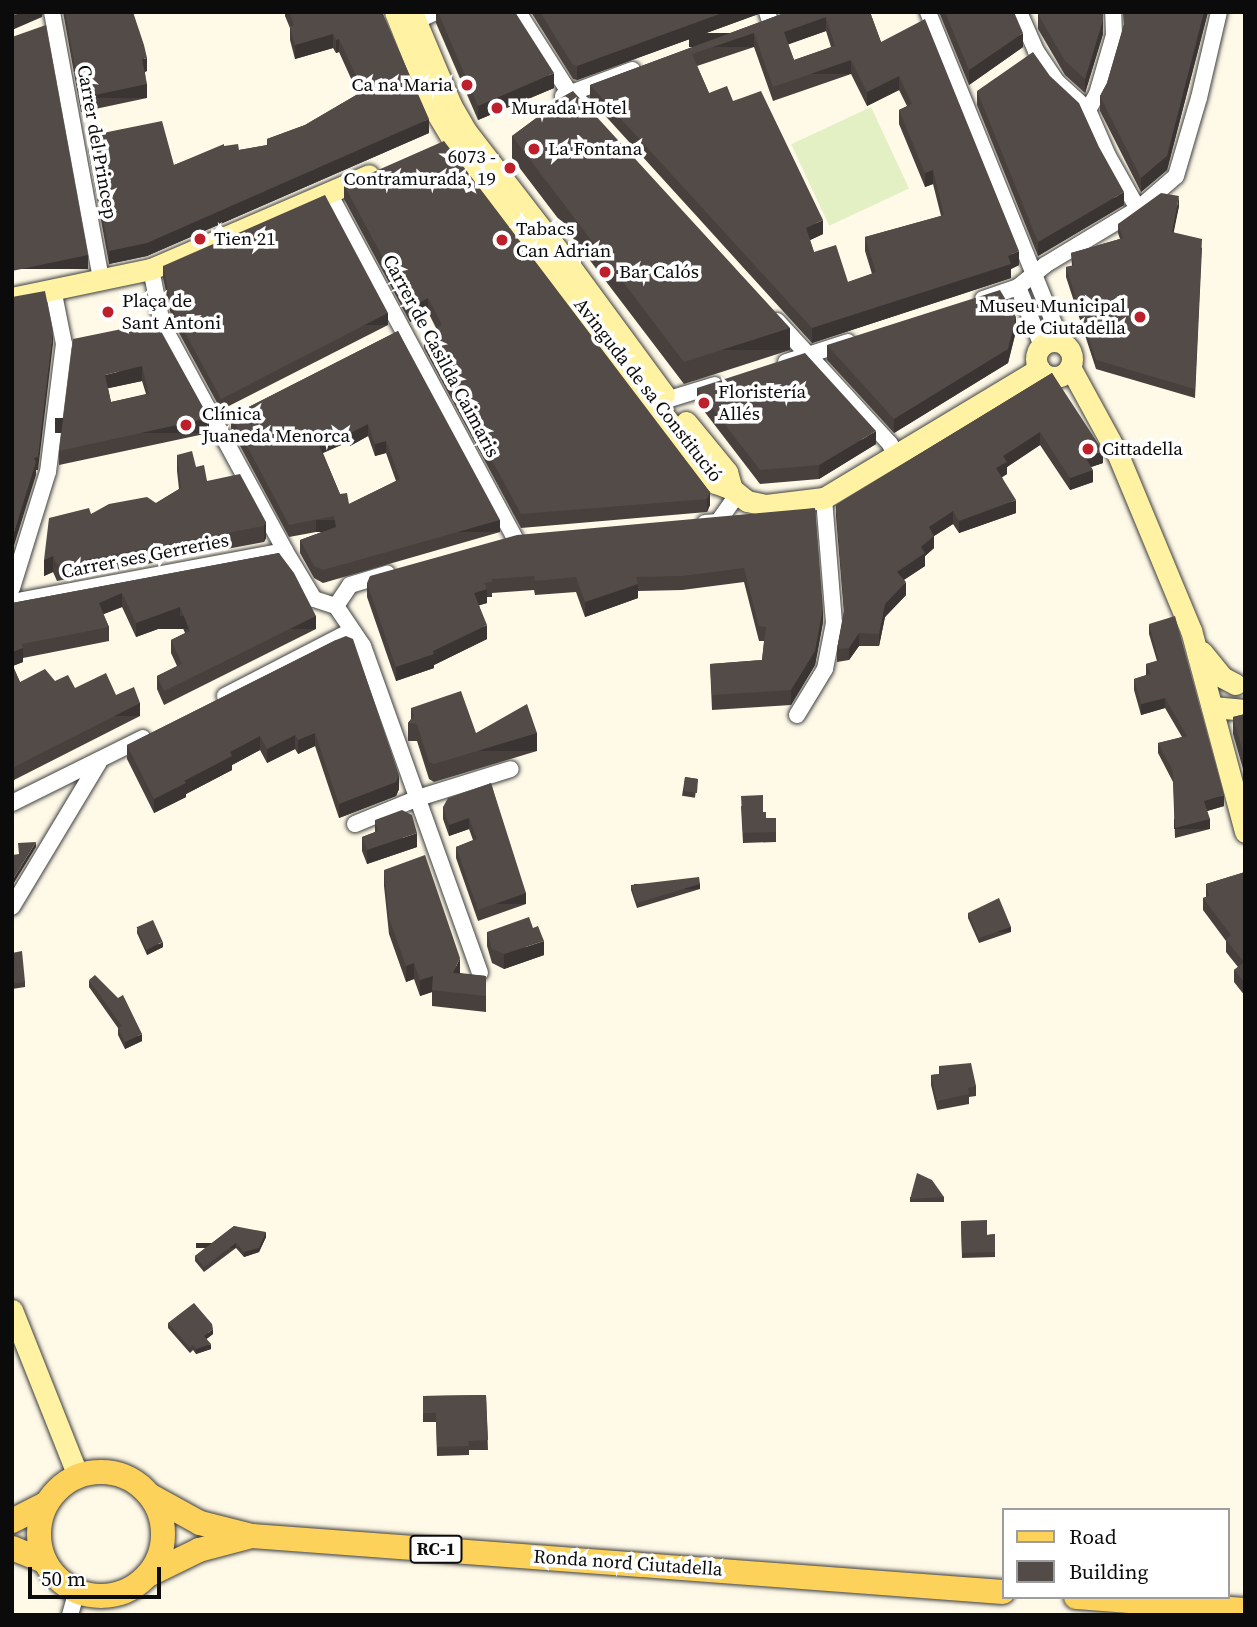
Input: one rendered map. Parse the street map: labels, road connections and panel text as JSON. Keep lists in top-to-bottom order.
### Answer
{
  "streets": {
    "main road": ["RC-1", "Ronda nord Ciutadella"],
    "street": [
      "Carrer del Princep",
      "Carrer de Casilda Caimaris",
      "Avinguda de sa Constitució",
      "Carrer ses Gerreries"
    ]
  },
  "crossings": [
    ["RC-1", "Ronda nord Ciutadella"]
  ],
  "places": [
    "Ca na Maria",
    "Murada Hotel",
    "La Fontana",
    "6073 - Contramurada, 19",
    "Tien 21",
    "Tabacs Can Adrian",
    "Bar Calós",
    "Plaça de Sant Antoni",
    "Museu Municipal de Ciutadella",
    "Floristería Allés",
    "Clínica Juaneda Menorca",
    "Cittadella"
  ],
  "legend": ["Road", "Building"],
  "scale_bar": "50 m"
}
